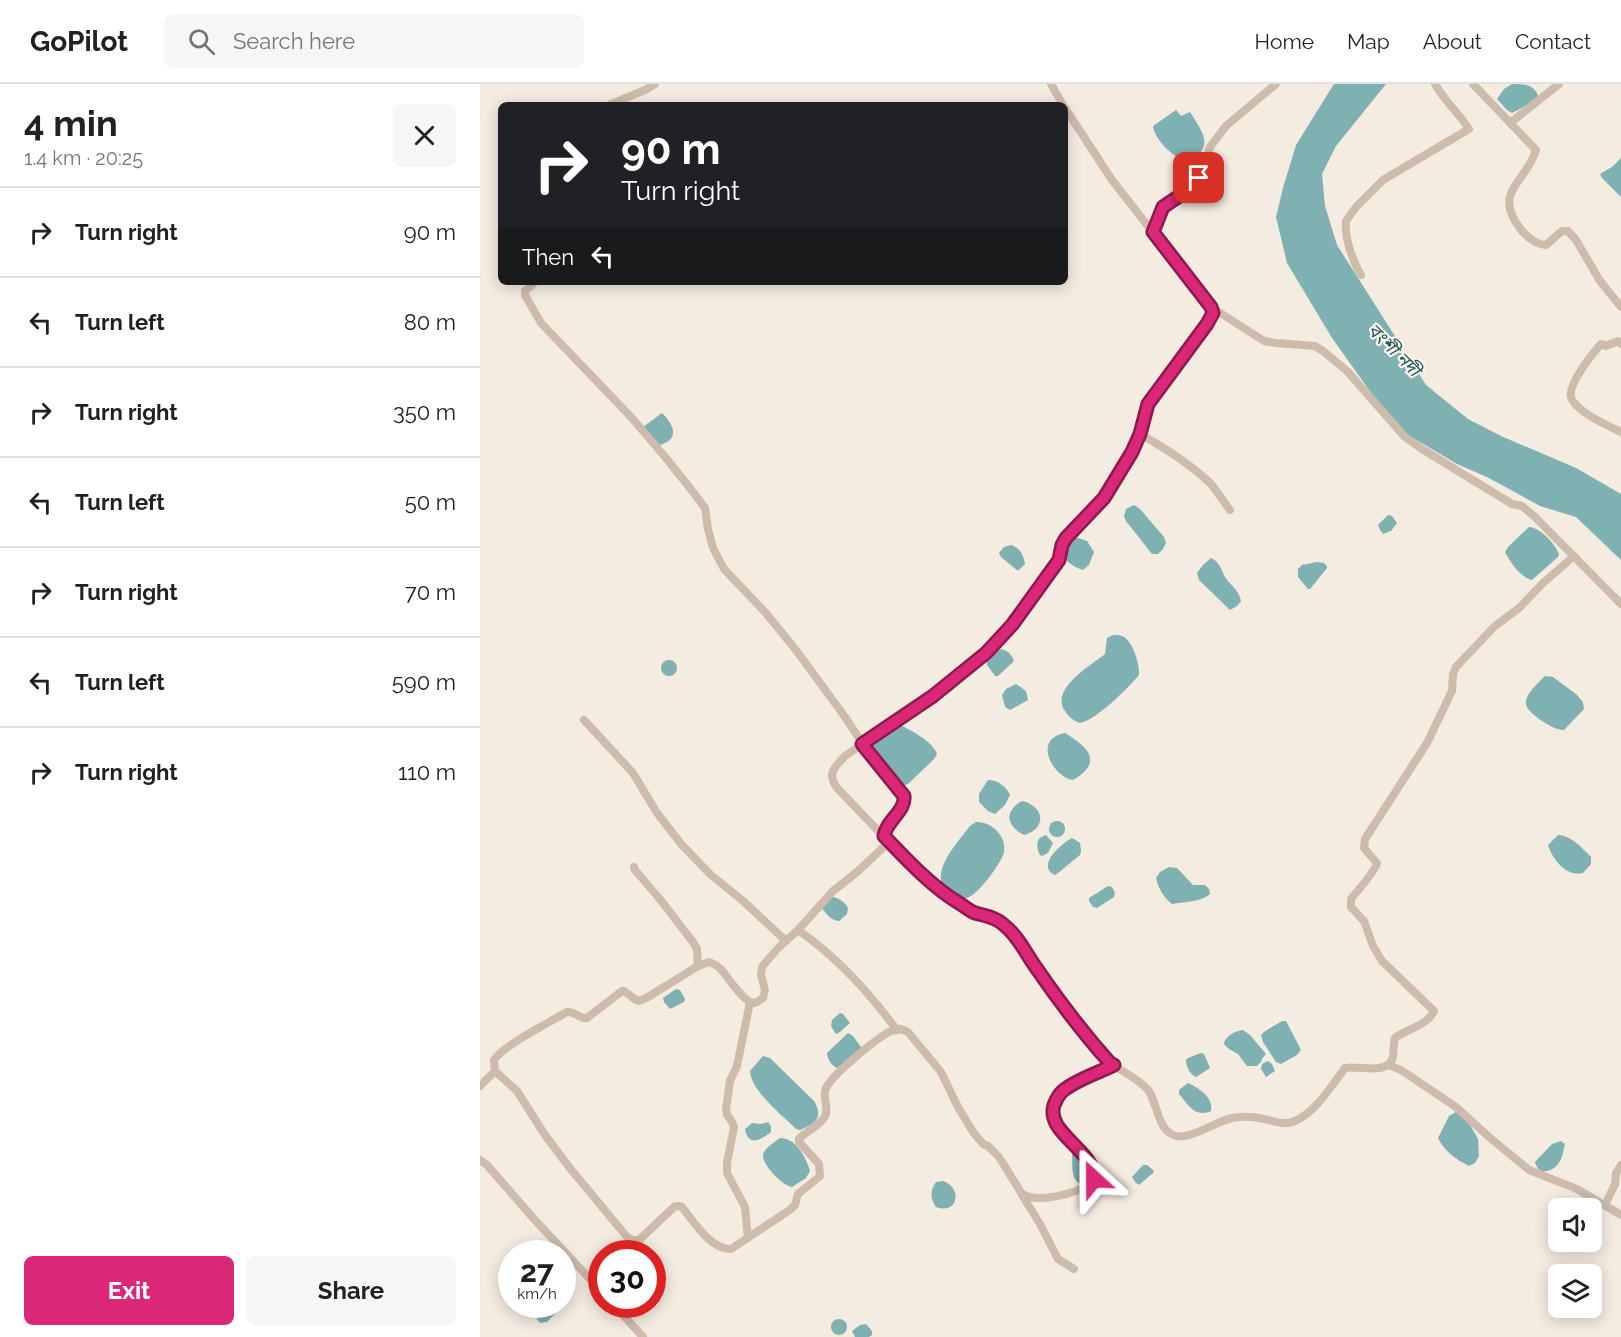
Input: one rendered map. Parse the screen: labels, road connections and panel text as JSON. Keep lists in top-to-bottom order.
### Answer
{
  "water": ["বংশী নদী"],
  "page": {
    "header": "GoPilot",
    "search": "Search here",
    "nav": [
      "Home",
      "Map",
      "About",
      "Contact"
    ],
    "heading": ["4 min", "1.4 km · 20:25"],
    "turn": ["90 m", "Turn right"],
    "list": [
      {
        "name": "Turn right",
        "value": "90 m"
      },
      {
        "name": "Turn left",
        "value": "80 m"
      },
      {
        "name": "Turn right",
        "value": "350 m"
      },
      {
        "name": "Turn left",
        "value": "50 m"
      },
      {
        "name": "Turn right",
        "value": "70 m"
      },
      {
        "name": "Turn left",
        "value": "590 m"
      },
      {
        "name": "Turn right",
        "value": "110 m"
      }
    ],
    "then": "Then",
    "speed": "27 km/h",
    "limit": "30",
    "buttons": ["Exit", "Share"]
  }
}
